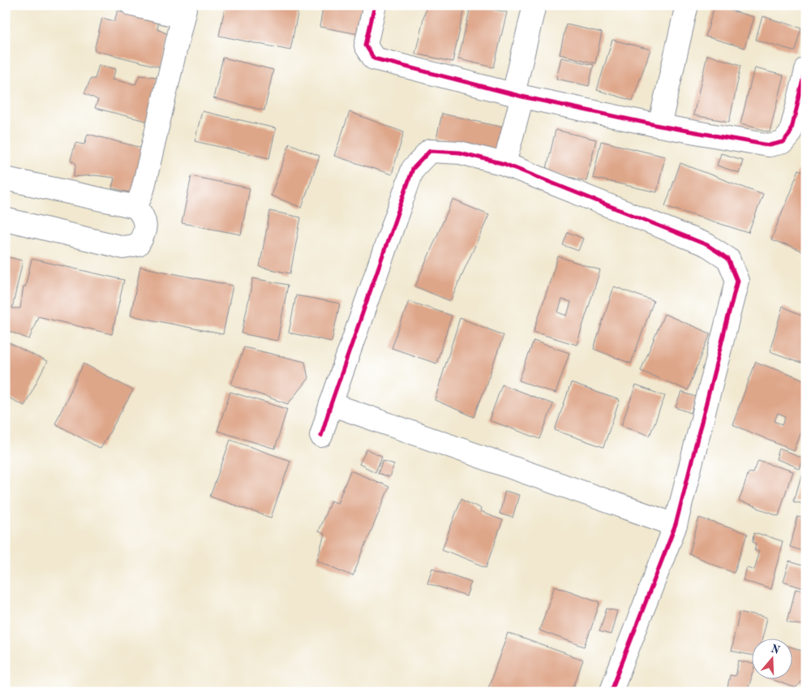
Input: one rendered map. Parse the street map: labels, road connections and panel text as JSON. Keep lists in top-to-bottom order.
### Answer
{
  "north": "top"
}
